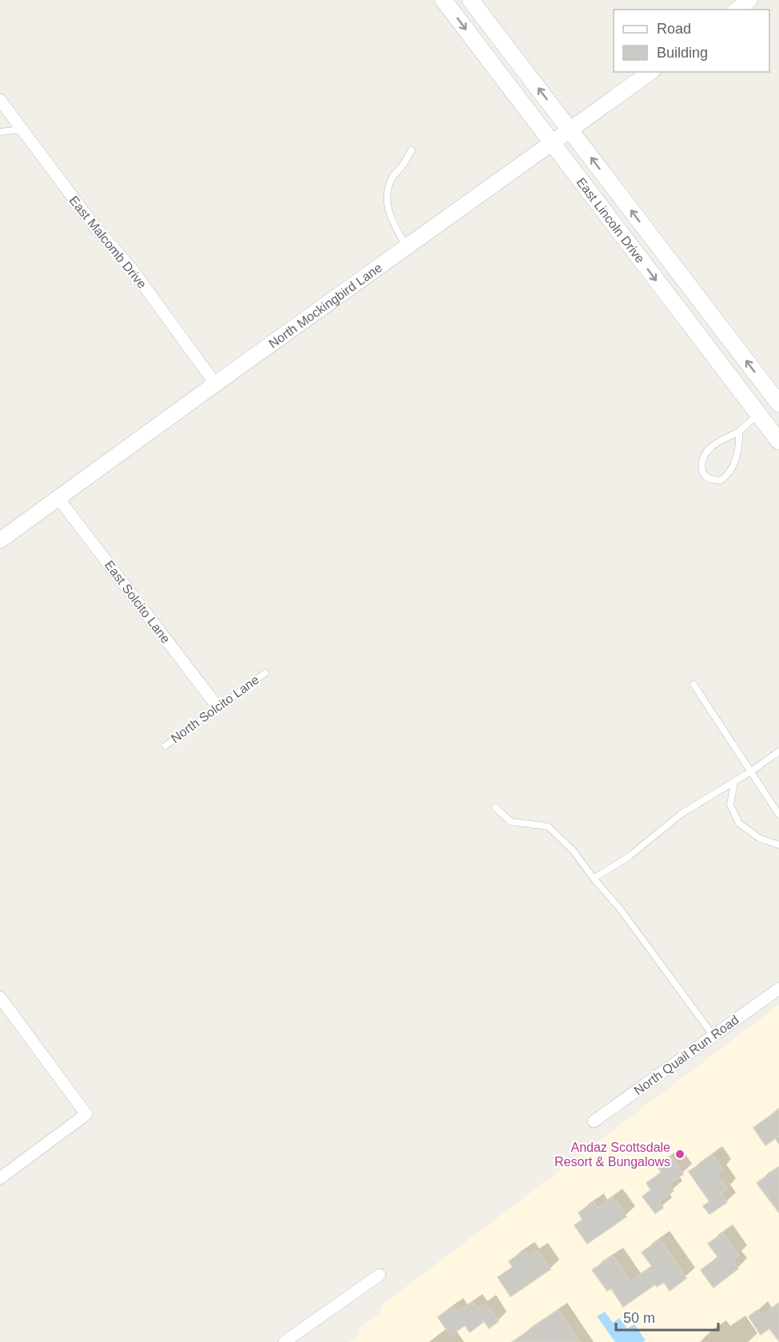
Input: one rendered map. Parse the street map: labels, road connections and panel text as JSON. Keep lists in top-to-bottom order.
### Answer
{
  "streets": {
    "main road": ["East Lincoln Drive"],
    "street": [
      "East Malcomb Drive",
      "North Mockingbird Lane",
      "East Solcito Lane",
      "North Quail Run Road"
    ],
    "lane": ["North Solcito Lane"]
  },
  "crossings": [
    ["East Lincoln Drive", "North Mockingbird Lane"],
    ["East Malcomb Drive", "North Mockingbird Lane"],
    ["North Mockingbird Lane", "East Solcito Lane"],
    ["East Solcito Lane", "North Solcito Lane"]
  ],
  "places": ["Andaz Scottsdale Resort & Bungalows"],
  "legend": ["Road", "Building"],
  "scale_bar": "50 m"
}
